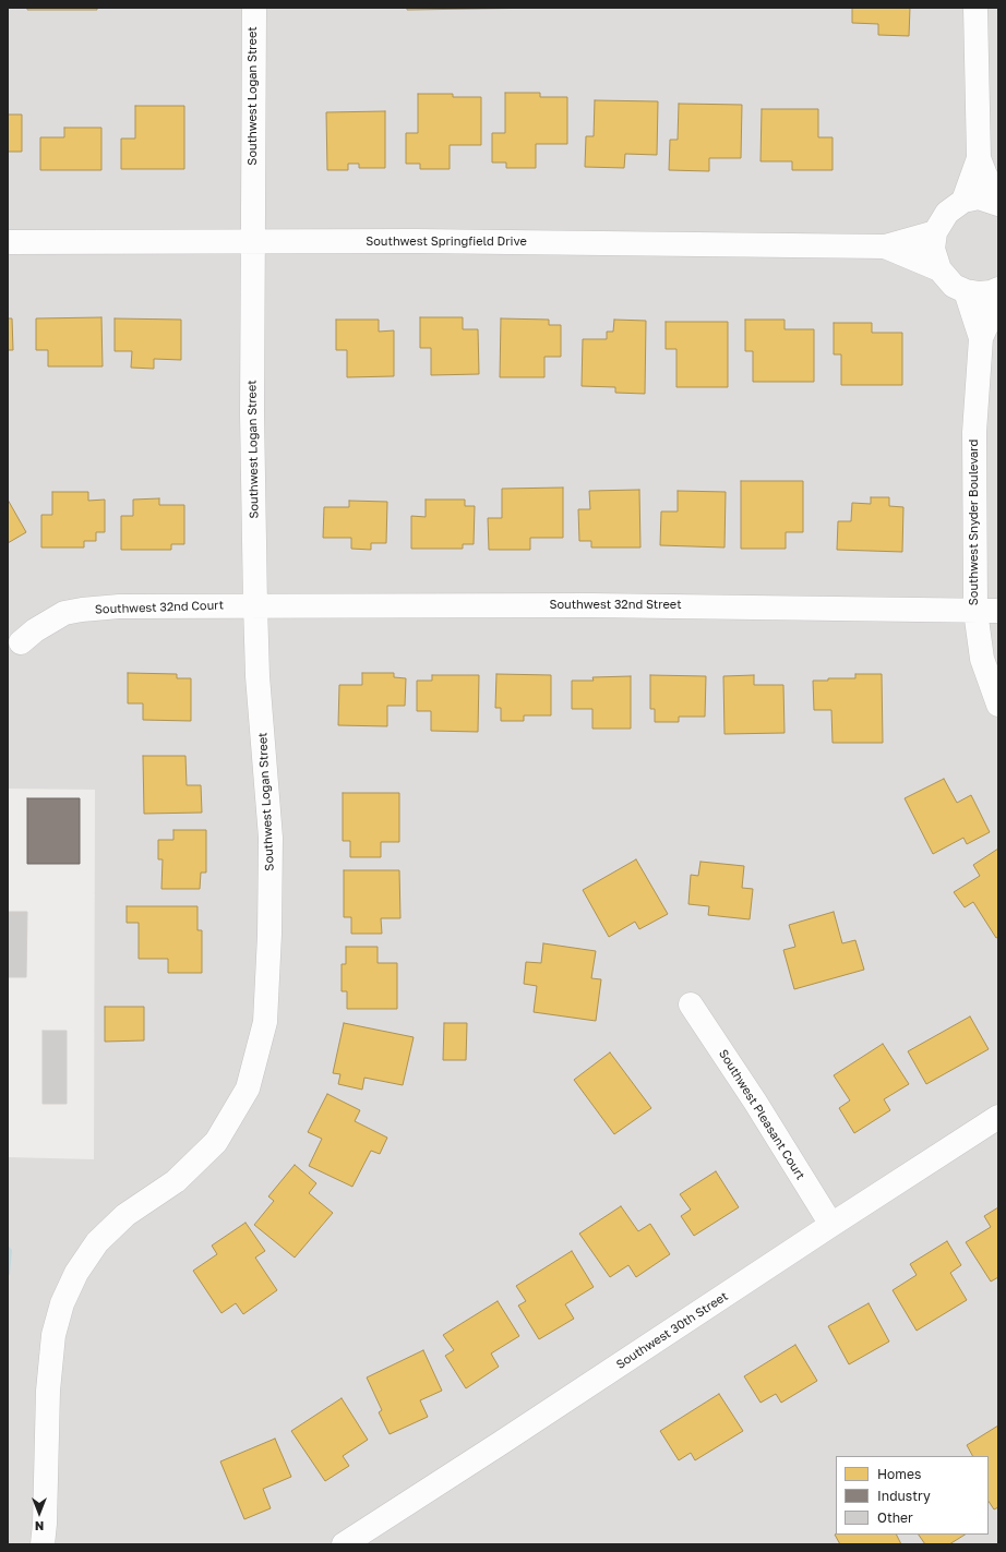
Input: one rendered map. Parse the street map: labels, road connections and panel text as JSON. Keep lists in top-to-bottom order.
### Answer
{
  "streets": {
    "street": [
      "Southwest Logan Street",
      "Southwest Springfield Drive",
      "Southwest Snyder Boulevard",
      "Southwest 32nd Street",
      "Southwest 32nd Court",
      "Southwest Pleasant Court",
      "Southwest 30th Street"
    ]
  },
  "crossings": [
    ["Southwest Logan Street", "Southwest Springfield Drive"],
    ["Southwest Logan Street", "Southwest 32nd Street"],
    ["Southwest Logan Street", "Southwest 32nd Court"],
    ["Southwest Snyder Boulevard", "Southwest 32nd Street"],
    ["Southwest 32nd Street", "Southwest 32nd Court"],
    ["Southwest Pleasant Court", "Southwest 30th Street"]
  ],
  "legend": ["Homes", "Industry", "Other"],
  "north": "bottom"
}
